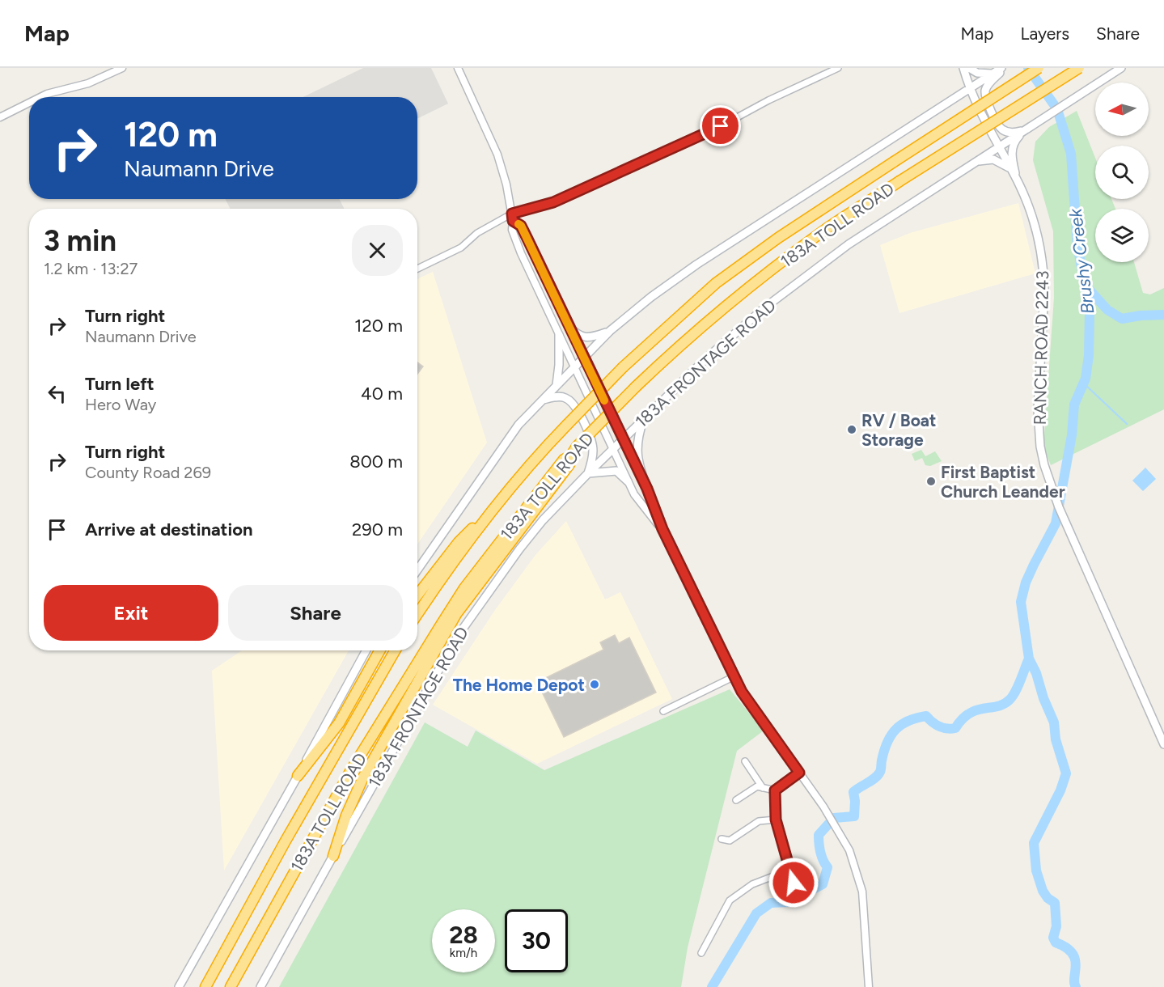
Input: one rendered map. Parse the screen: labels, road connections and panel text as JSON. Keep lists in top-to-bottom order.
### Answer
{
  "streets": {
    "highway": ["183A TOLL ROAD"],
    "main road": ["RANCH ROAD 2243", "183A FRONTAGE ROAD"]
  },
  "crossings": [
    ["RANCH ROAD 2243", "183A FRONTAGE ROAD"]
  ],
  "water": ["Brushy Creek"],
  "places": ["RV / Boat Storage", "First Baptist Church Leander", "The Home Depot"],
  "north": "left",
  "page": {
    "header": "Map",
    "nav": ["Map", "Layers", "Share"],
    "turn": ["120 m", "Naumann Drive"],
    "heading": ["3 min", "1.2 km · 13:27"],
    "list": [
      {
        "name": "Turn right",
        "note": "Naumann Drive",
        "value": "120 m"
      },
      {
        "name": "Turn left",
        "note": "Hero Way",
        "value": "40 m"
      },
      {
        "name": "Turn right",
        "note": "County Road 269",
        "value": "800 m"
      },
      {
        "name": "Arrive at destination",
        "value": "290 m"
      }
    ],
    "buttons": ["Exit", "Share"],
    "speed": "28 km/h",
    "limit": "30"
  }
}
